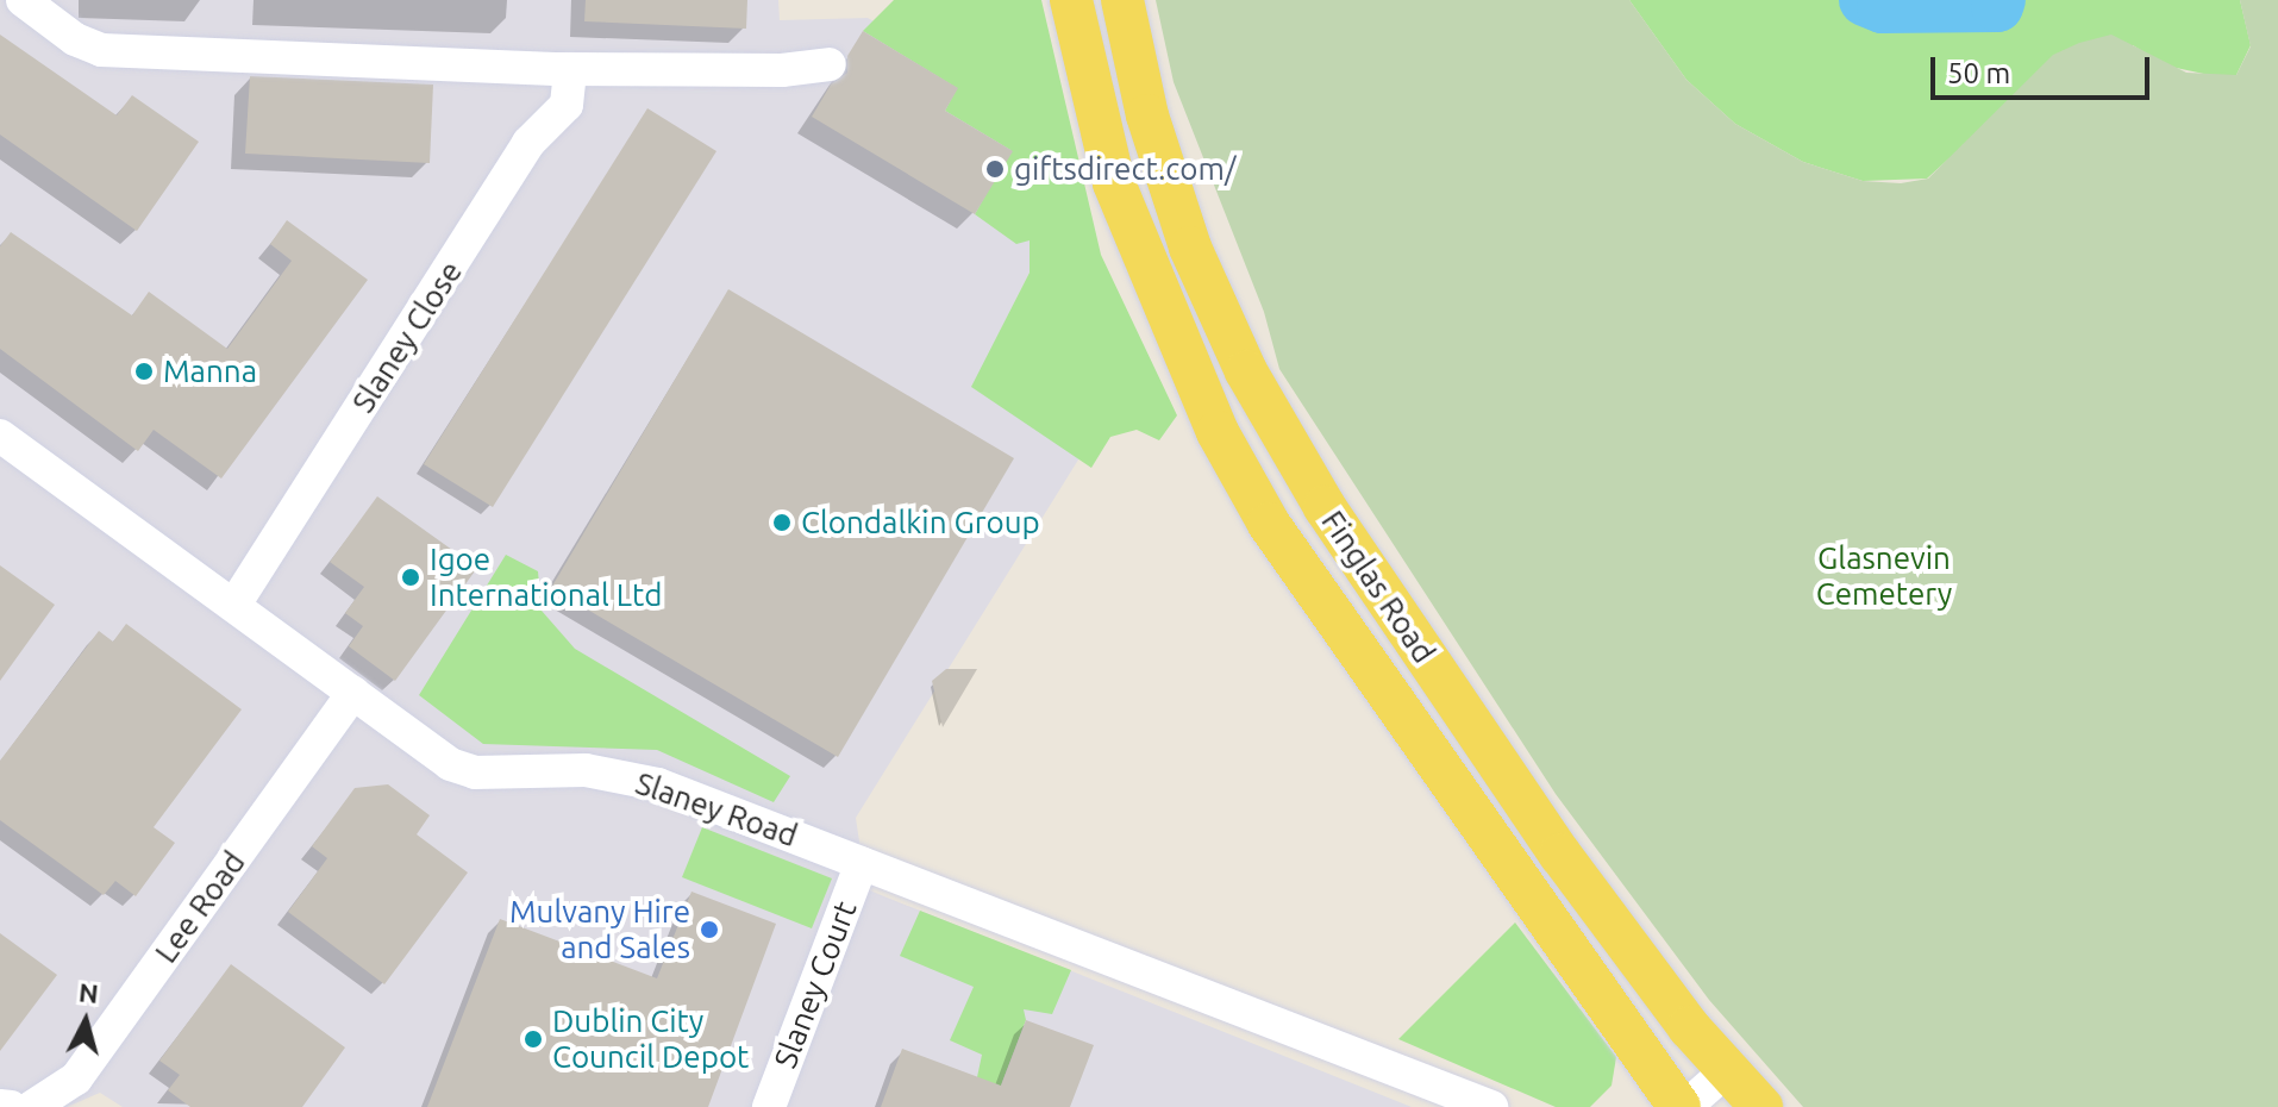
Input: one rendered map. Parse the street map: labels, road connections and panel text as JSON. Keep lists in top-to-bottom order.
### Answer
{
  "streets": {
    "main road": ["Finglas Road"],
    "street": [
      "Slaney Close",
      "Slaney Road",
      "Lee Road",
      "Slaney Court"
    ]
  },
  "crossings": [
    ["Slaney Close", "Slaney Road"],
    ["Slaney Road", "Lee Road"],
    ["Slaney Road", "Slaney Court"]
  ],
  "parks": ["Glasnevin Cemetery"],
  "places": [
    "giftsdirect.com/",
    "Manna",
    "Clondalkin Group",
    "Igoe International Ltd",
    "Mulvany Hire and Sales",
    "Dublin City Council Depot"
  ],
  "scale_bar": "50 m",
  "north": "top"
}
